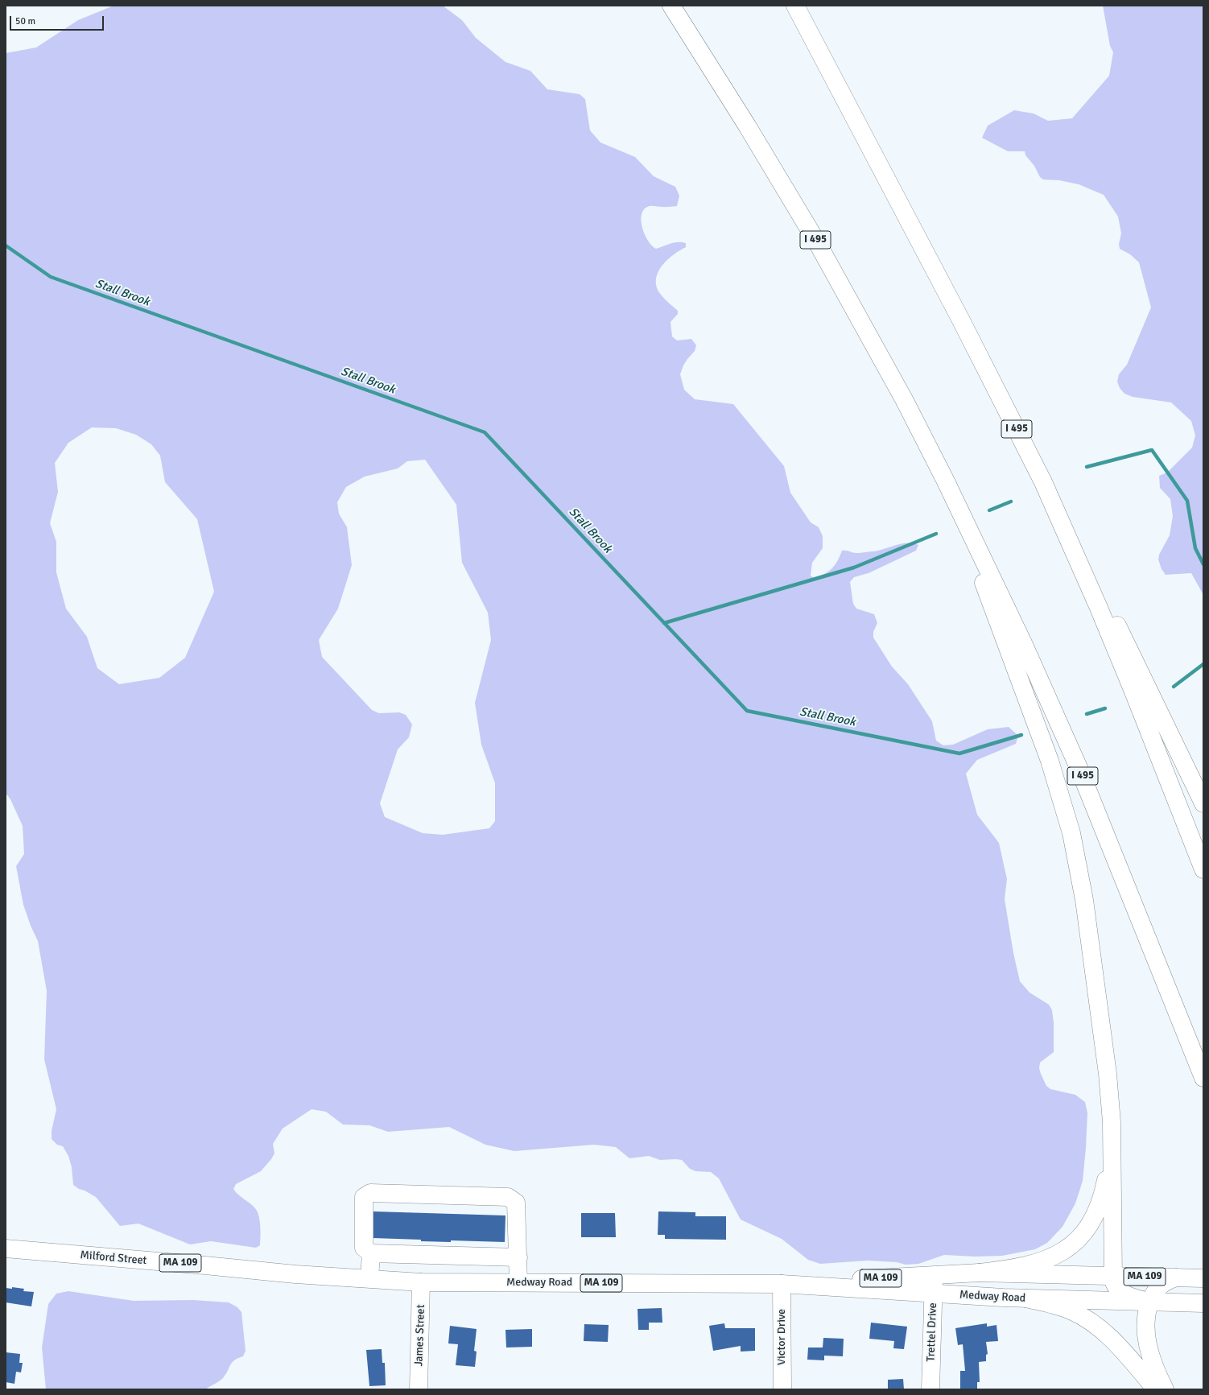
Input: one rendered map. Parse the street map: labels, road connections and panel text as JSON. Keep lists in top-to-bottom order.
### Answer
{
  "streets": {
    "main road": [
      "I 495",
      "Milford Street",
      "MA 109",
      "Medway Road",
      "Trettel Drive",
      "James Street",
      "Victor Drive"
    ]
  },
  "crossings": [
    ["Milford Street", "Medway Road"],
    ["Medway Road", "Trettel Drive"],
    ["Medway Road", "James Street"],
    ["Medway Road", "Victor Drive"]
  ],
  "water": ["Stall Brook"],
  "scale_bar": "50 m"
}
